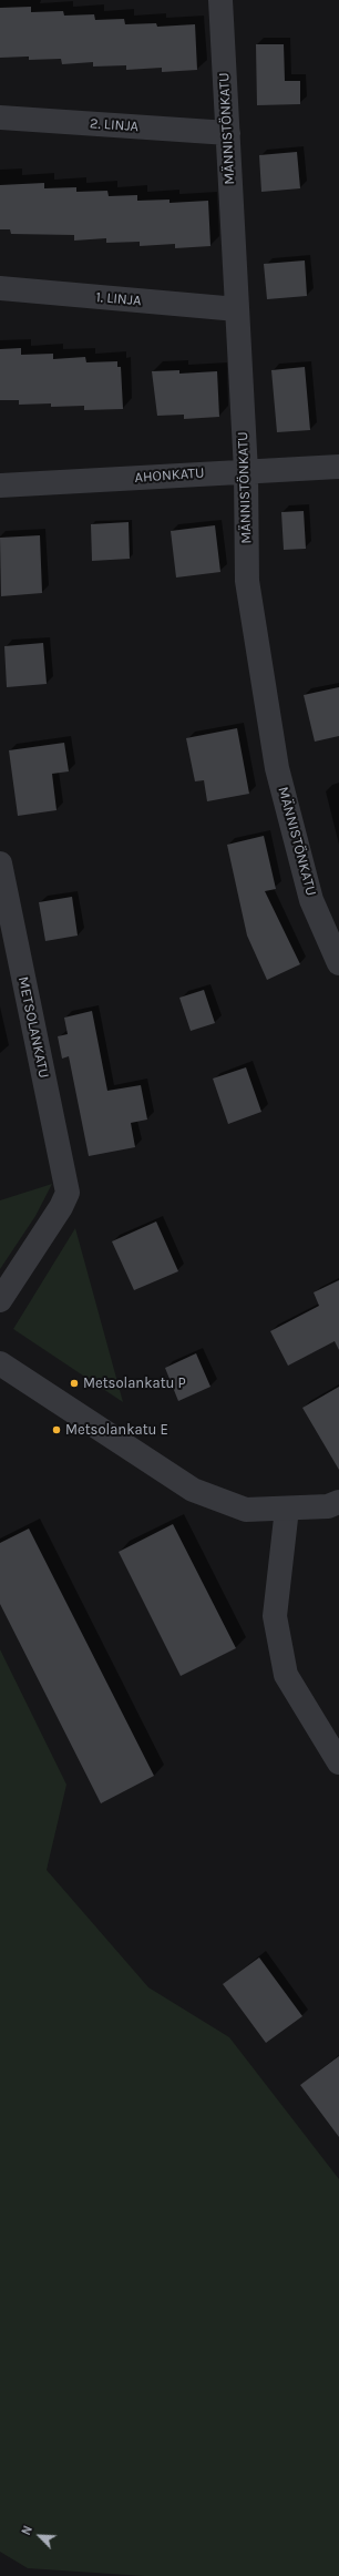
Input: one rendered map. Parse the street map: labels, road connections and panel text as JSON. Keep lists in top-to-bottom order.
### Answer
{
  "streets": {
    "street": [
      "2. LINJA",
      "MÄNNISTÖNKATU",
      "1. LINJA",
      "AHONKATU",
      "METSOLANKATU"
    ]
  },
  "crossings": [
    ["2. LINJA", "MÄNNISTÖNKATU"],
    ["MÄNNISTÖNKATU", "1. LINJA"],
    ["MÄNNISTÖNKATU", "AHONKATU"]
  ],
  "places": ["Metsolankatu P", "Metsolankatu E"],
  "north": "top left"
}
